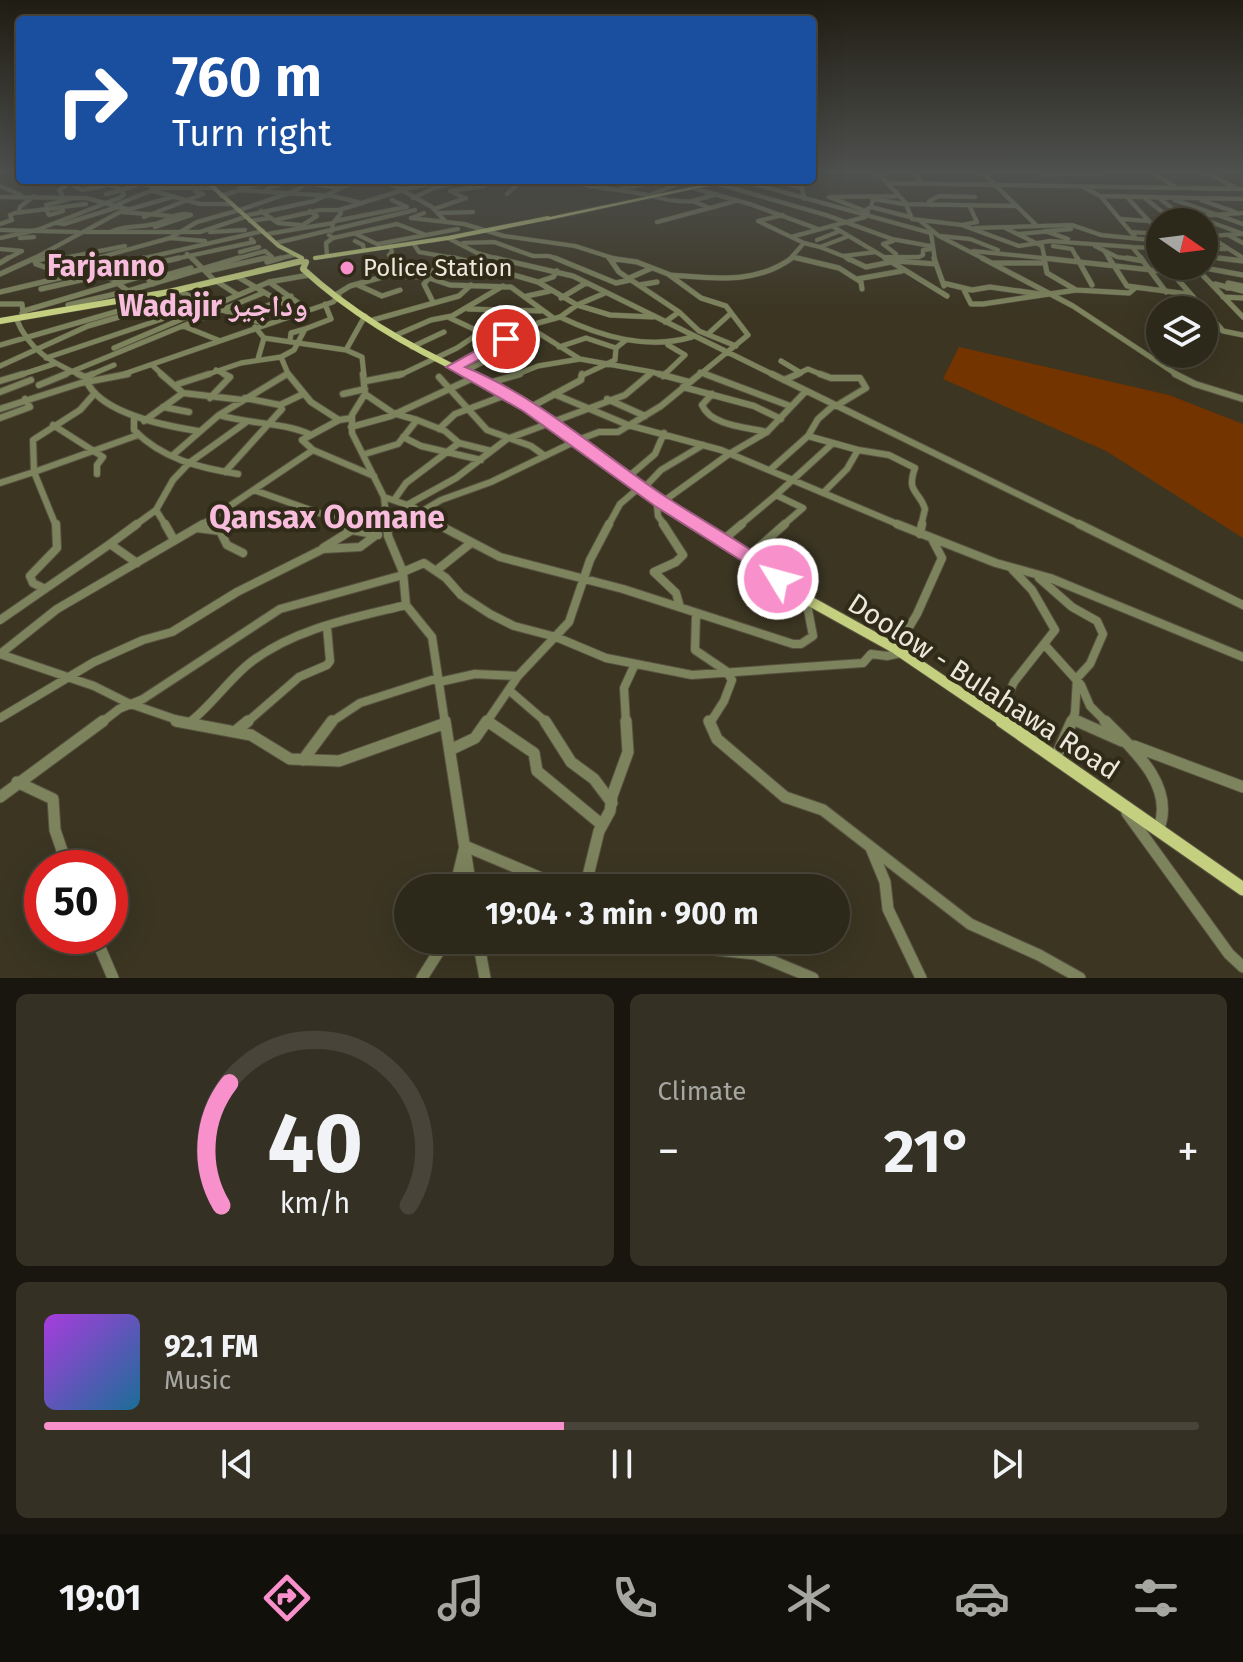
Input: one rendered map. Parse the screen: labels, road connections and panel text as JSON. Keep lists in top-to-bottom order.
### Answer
{
  "streets": {
    "main road": ["Doolow - Bulahawa Road"]
  },
  "districts": ["Farjanno", "Wadajir وداجير", "Qansax Oomane"],
  "places": ["Police Station"],
  "north": "right",
  "page": {
    "turn": ["760 m", "Turn right"],
    "limit": "50",
    "trip": "19:04 · 3 min · 900 m",
    "tile": "Climate",
    "heat": ["−", "21°", "+"],
    "song": ["92.1 FM", "Music"],
    "tabs": "19:01",
    "gauge": ["40", "km/h"]
  }
}
